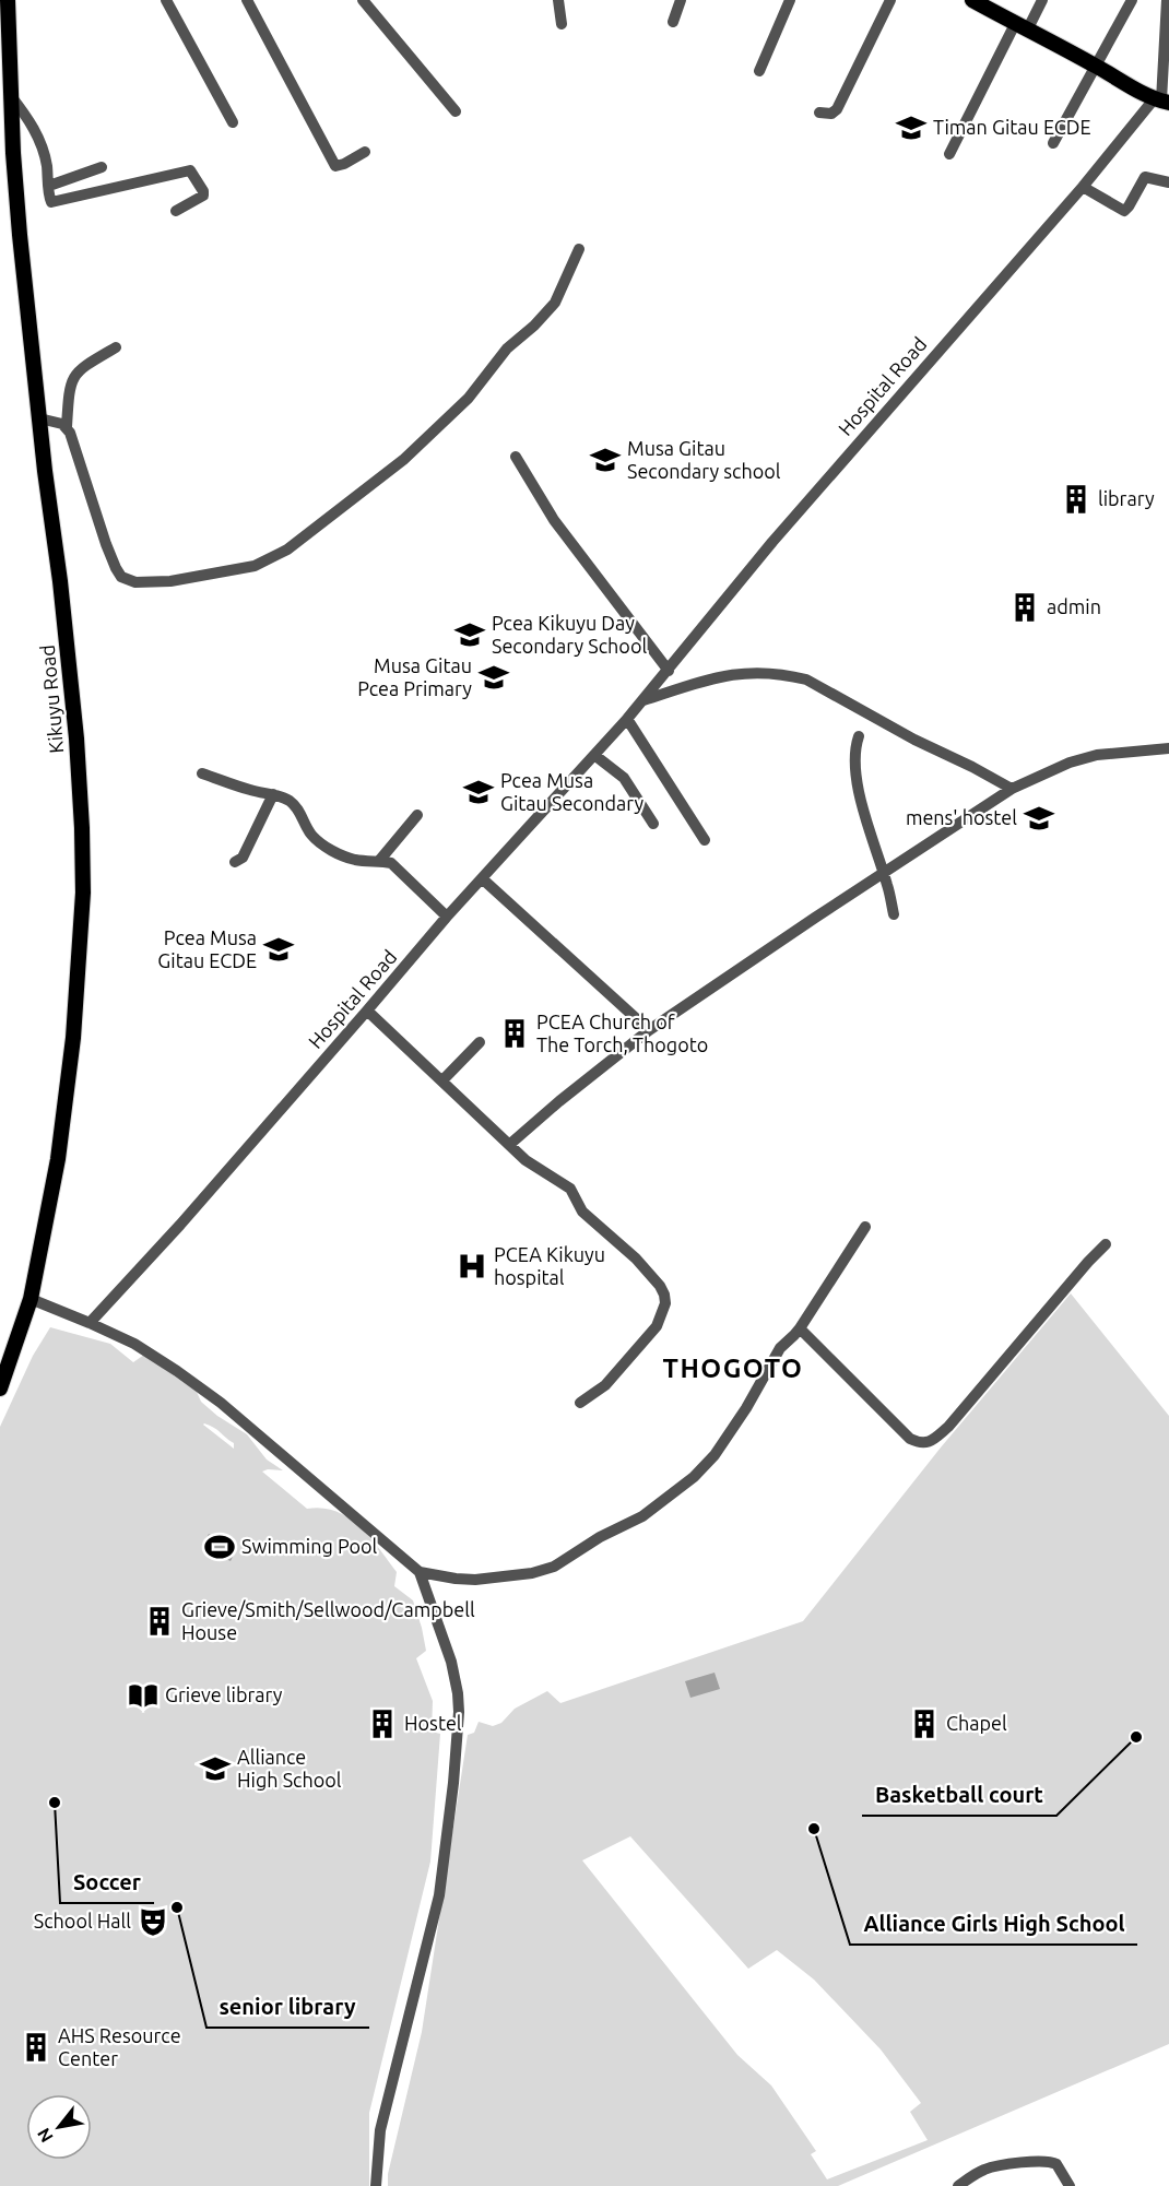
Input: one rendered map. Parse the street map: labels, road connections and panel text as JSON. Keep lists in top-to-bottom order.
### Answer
{
  "streets": {
    "main road": ["Kikuyu Road"],
    "street": ["Hospital Road"]
  },
  "districts": ["THOGOTO"],
  "places": {
    "school or university": [
      "Timan Gitau ECDE",
      "Musa Gitau Secondary school",
      "Pcea Kikuyu Day Secondary School",
      "Musa Gitau Pcea Primary",
      "Pcea Musa Gitau Secondary",
      "mens' hostel",
      "Pcea Musa Gitau ECDE",
      "Alliance High School"
    ],
    "building": [
      "library",
      "admin",
      "PCEA Church of The Torch, Thogoto",
      "Grieve/Smith/Sellwood/Campbell House",
      "Hostel",
      "Chapel",
      "AHS Resource Center"
    ],
    "hospital": ["PCEA Kikuyu hospital"],
    "sports": ["Swimming Pool"],
    "library": ["Grieve library"],
    "other": [
      "Basketball court",
      "Soccer",
      "Alliance Girls High School",
      "senior library"
    ],
    "theatre": ["School Hall"]
  },
  "north": "bottom left"
}
